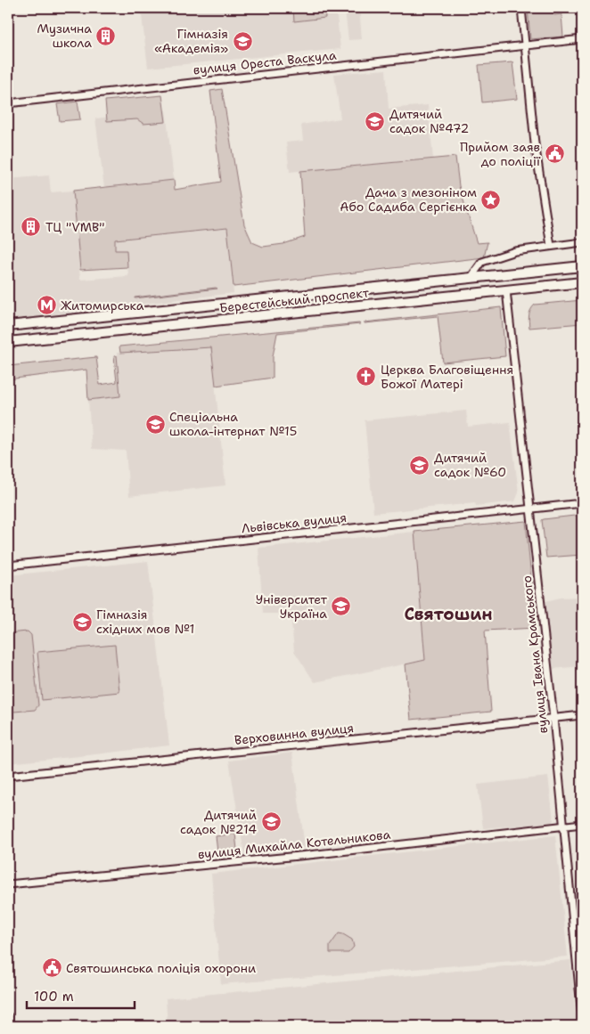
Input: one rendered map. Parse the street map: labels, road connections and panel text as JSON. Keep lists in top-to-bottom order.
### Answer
{
  "streets": {
    "main road": ["Берестейський проспект"],
    "street": [
      "вулиця Ореста Васкула",
      "Львівська вулиця",
      "вулиця Івана Крамського",
      "Верховинна вулиця",
      "вулиця Михайла Котельникова"
    ]
  },
  "crossings": [
    ["Берестейський проспект", "вулиця Івана Крамського"],
    ["Львівська вулиця", "вулиця Івана Крамського"],
    ["вулиця Івана Крамського", "Верховинна вулиця"],
    ["вулиця Івана Крамського", "вулиця Михайла Котельникова"]
  ],
  "districts": ["Святошин"],
  "places": {
    "building": ["Музична школа", "ТЦ \"VMB\""],
    "school or university": [
      "Гімназія «Академія»",
      "Дитячий садок №472",
      "Спеціальна школа-інтернат №15",
      "Дитячий садок №60",
      "Університет Україна",
      "Гімназія східних мов №1",
      "Дитячий садок №214"
    ],
    "public building": ["Прийом заяв до поліції", "Святошинська поліція охорони"],
    "place": ["Дача з мезоніном Або Садиба Сергієнка"],
    "metro station": ["Житомирська"],
    "church": ["Церква Благовіщення Божої Матері"]
  },
  "scale_bar": "100 m"
}
